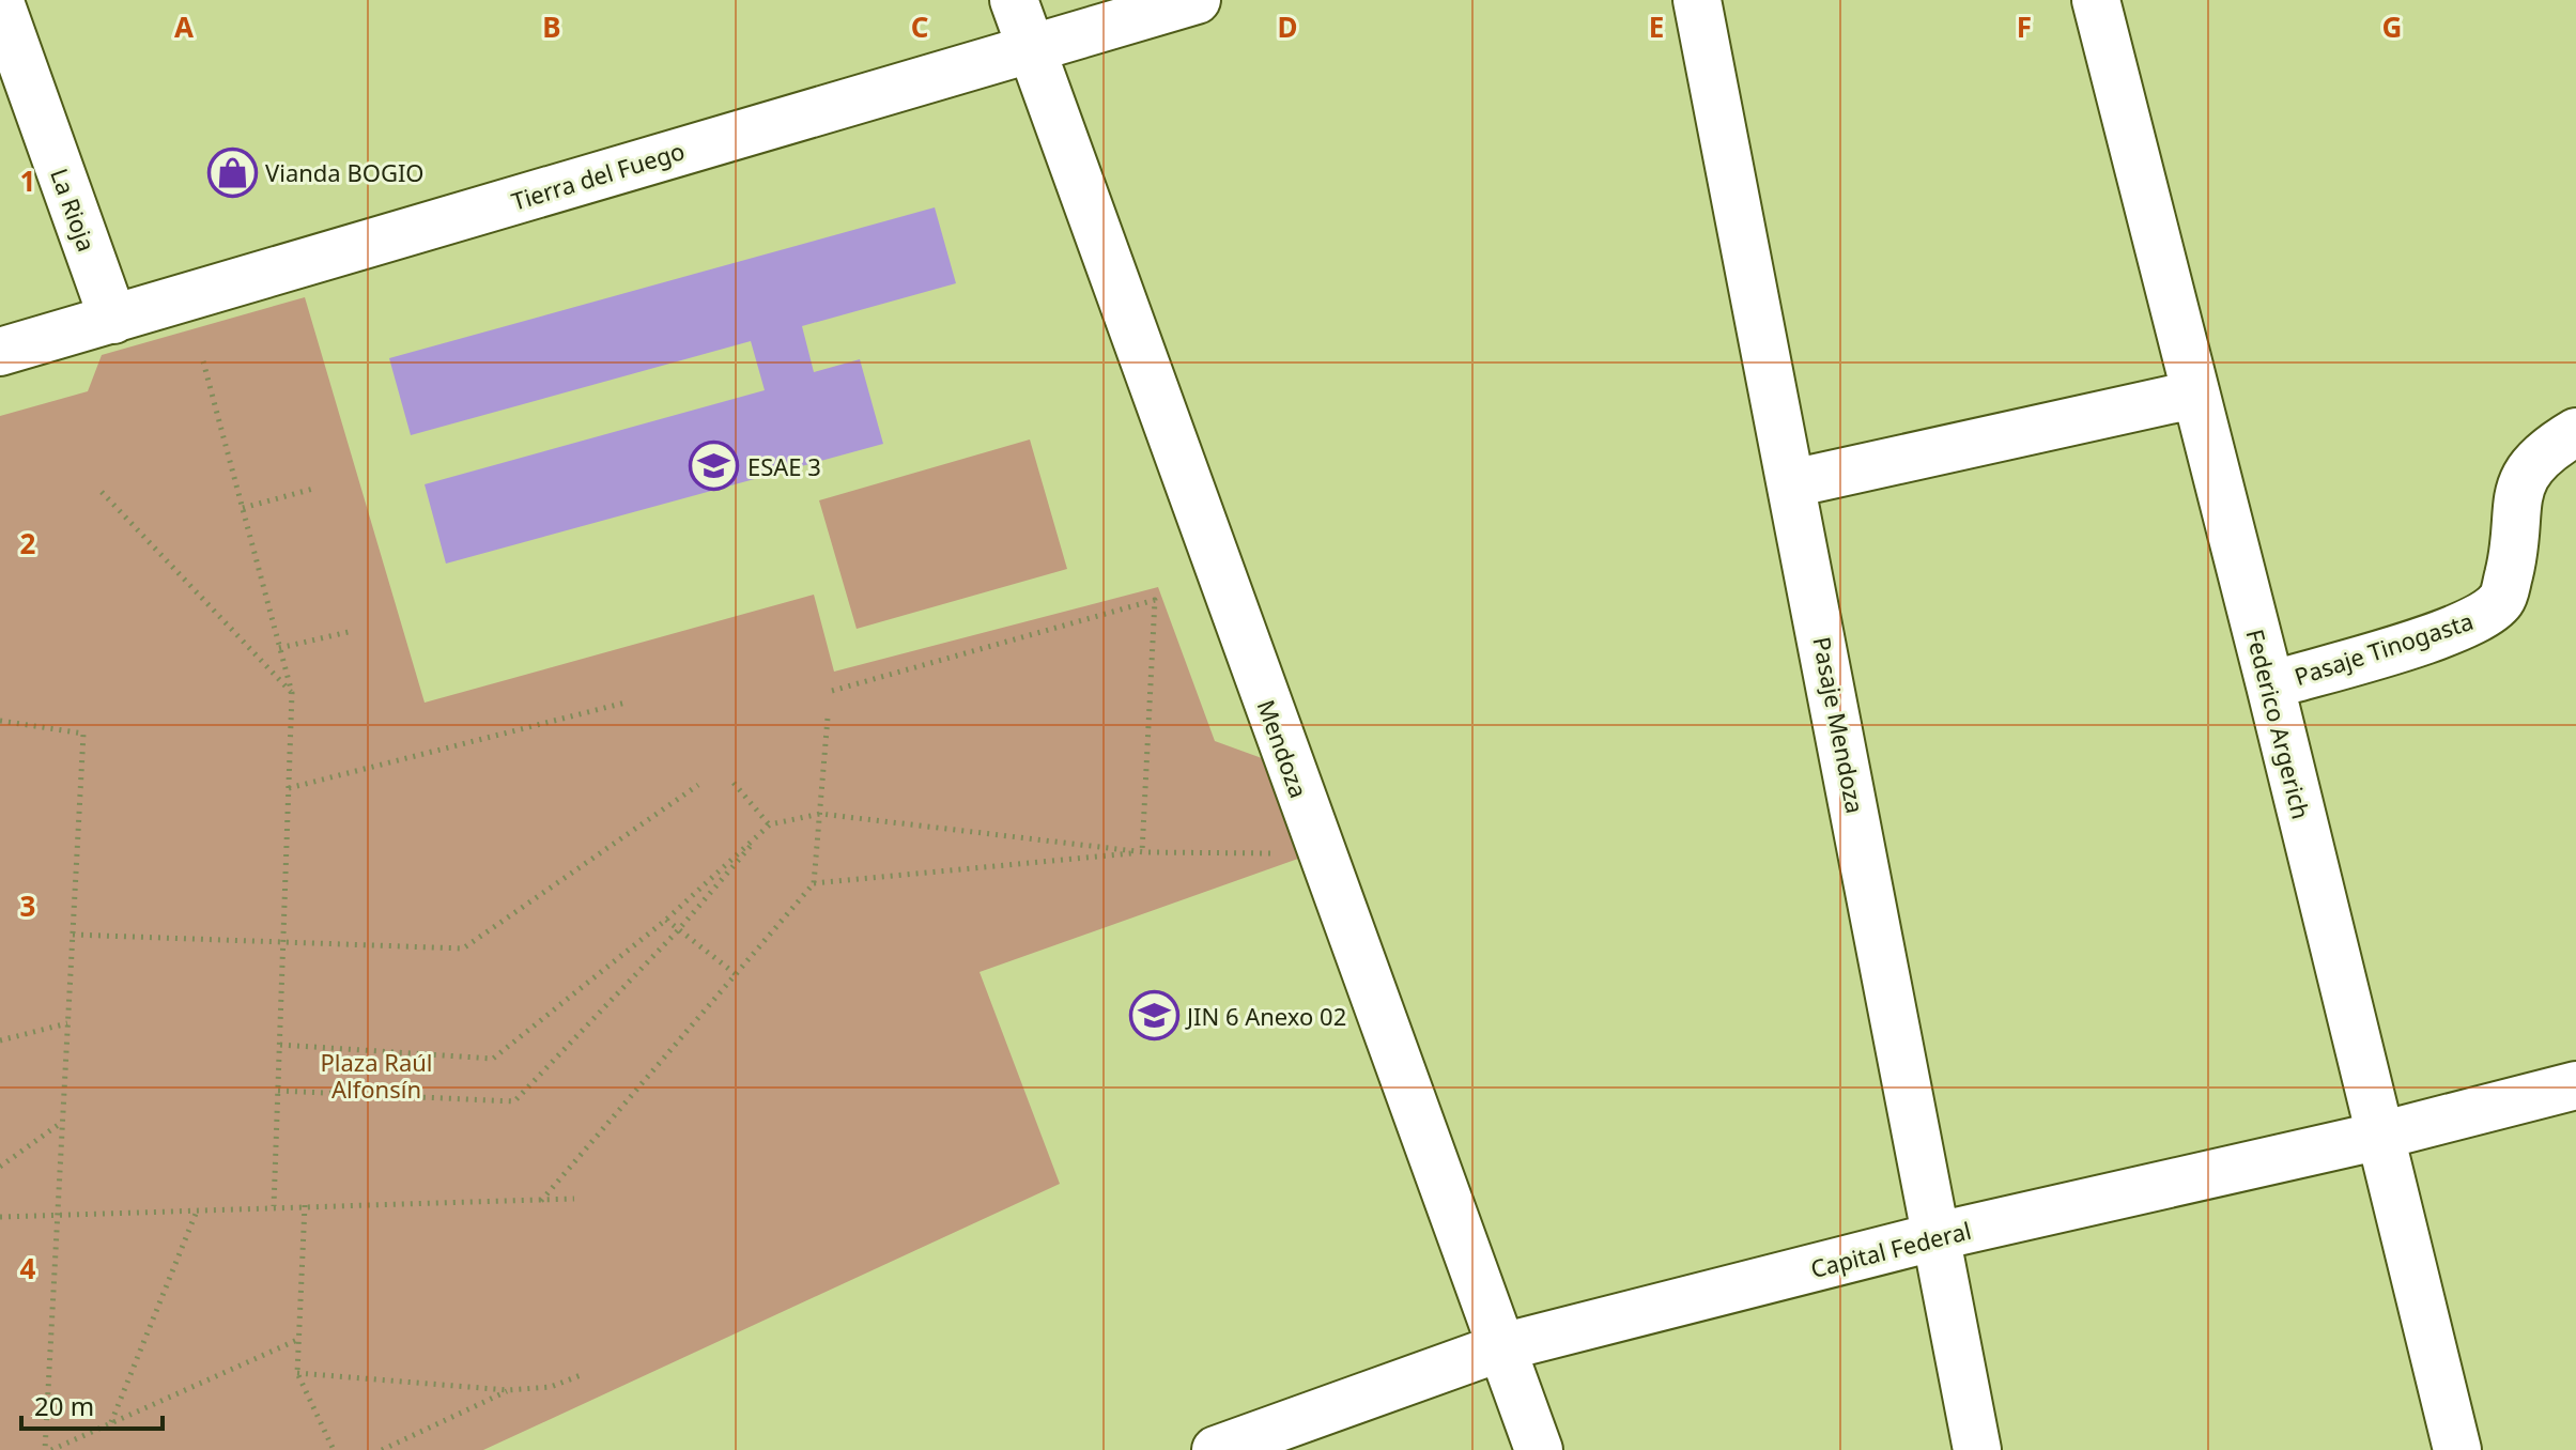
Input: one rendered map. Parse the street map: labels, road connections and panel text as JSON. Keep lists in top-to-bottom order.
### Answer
{
  "streets": {
    "street": [
      "Tierra del Fuego",
      "La Rioja",
      "Pasaje Tinogasta",
      "Federico Argerich",
      "Pasaje Mendoza",
      "Mendoza",
      "Capital Federal"
    ]
  },
  "crossings": [
    ["Tierra del Fuego", "La Rioja"],
    ["Tierra del Fuego", "Mendoza"],
    ["Pasaje Tinogasta", "Federico Argerich"],
    ["Federico Argerich", "Capital Federal"],
    ["Pasaje Mendoza", "Capital Federal"],
    ["Mendoza", "Capital Federal"]
  ],
  "parks": ["Plaza Raúl Alfonsín"],
  "places": {
    "shop": ["Vianda BOGIO"],
    "school or university": ["ESAE 3", "JIN 6 Anexo 02"]
  },
  "scale_bar": "20 m",
  "grid": {
    "columns": [
      "A",
      "B",
      "C",
      "D",
      "E",
      "F",
      "G"
    ],
    "rows": [
      "1",
      "2",
      "3",
      "4"
    ]
  }
}
